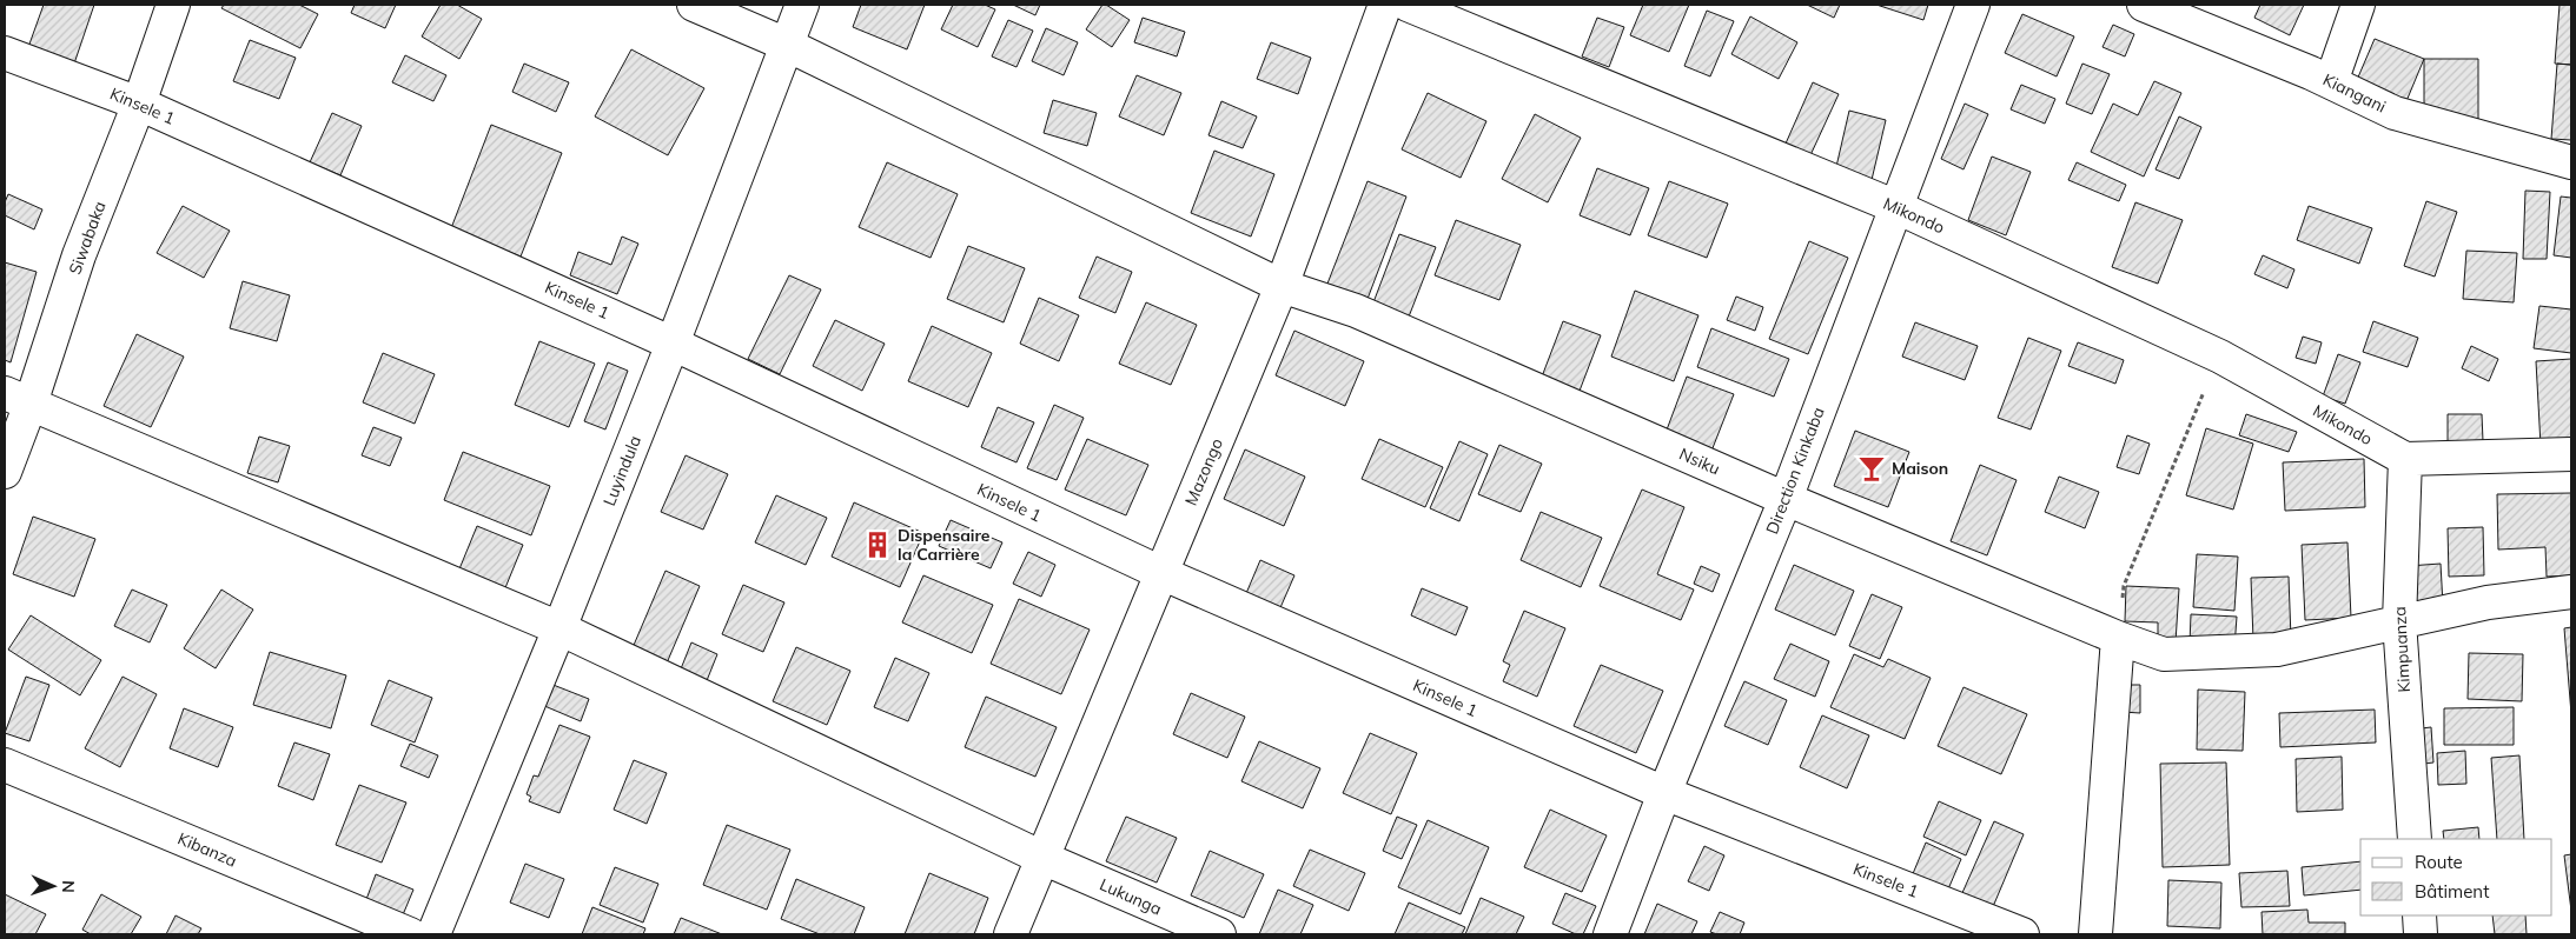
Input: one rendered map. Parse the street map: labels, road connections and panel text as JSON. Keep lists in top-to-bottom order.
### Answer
{
  "streets": {
    "street": [
      "Kiangani",
      "Kinsele 1",
      "Mikondo",
      "Siwabaka",
      "Nsiku",
      "Luyindula",
      "Direction Kinkaba",
      "Mazongo",
      "Kimpuanza",
      "Kibanza",
      "Lukunga"
    ]
  },
  "crossings": [
    ["Kinsele 1", "Siwabaka"],
    ["Kinsele 1", "Luyindula"],
    ["Kinsele 1", "Direction Kinkaba"],
    ["Kinsele 1", "Mazongo"],
    ["Mikondo", "Direction Kinkaba"],
    ["Mikondo", "Kimpuanza"],
    ["Siwabaka", "Lukunga"],
    ["Nsiku", "Luyindula"],
    ["Nsiku", "Direction Kinkaba"],
    ["Nsiku", "Mazongo"],
    ["Nsiku", "Kimpuanza"],
    ["Luyindula", "Lukunga"],
    ["Mazongo", "Lukunga"]
  ],
  "places": {
    "bar": ["Maison"],
    "building": ["Dispensaire la Carrière"]
  },
  "legend": ["Route", "Bâtiment"],
  "north": "right"
}
